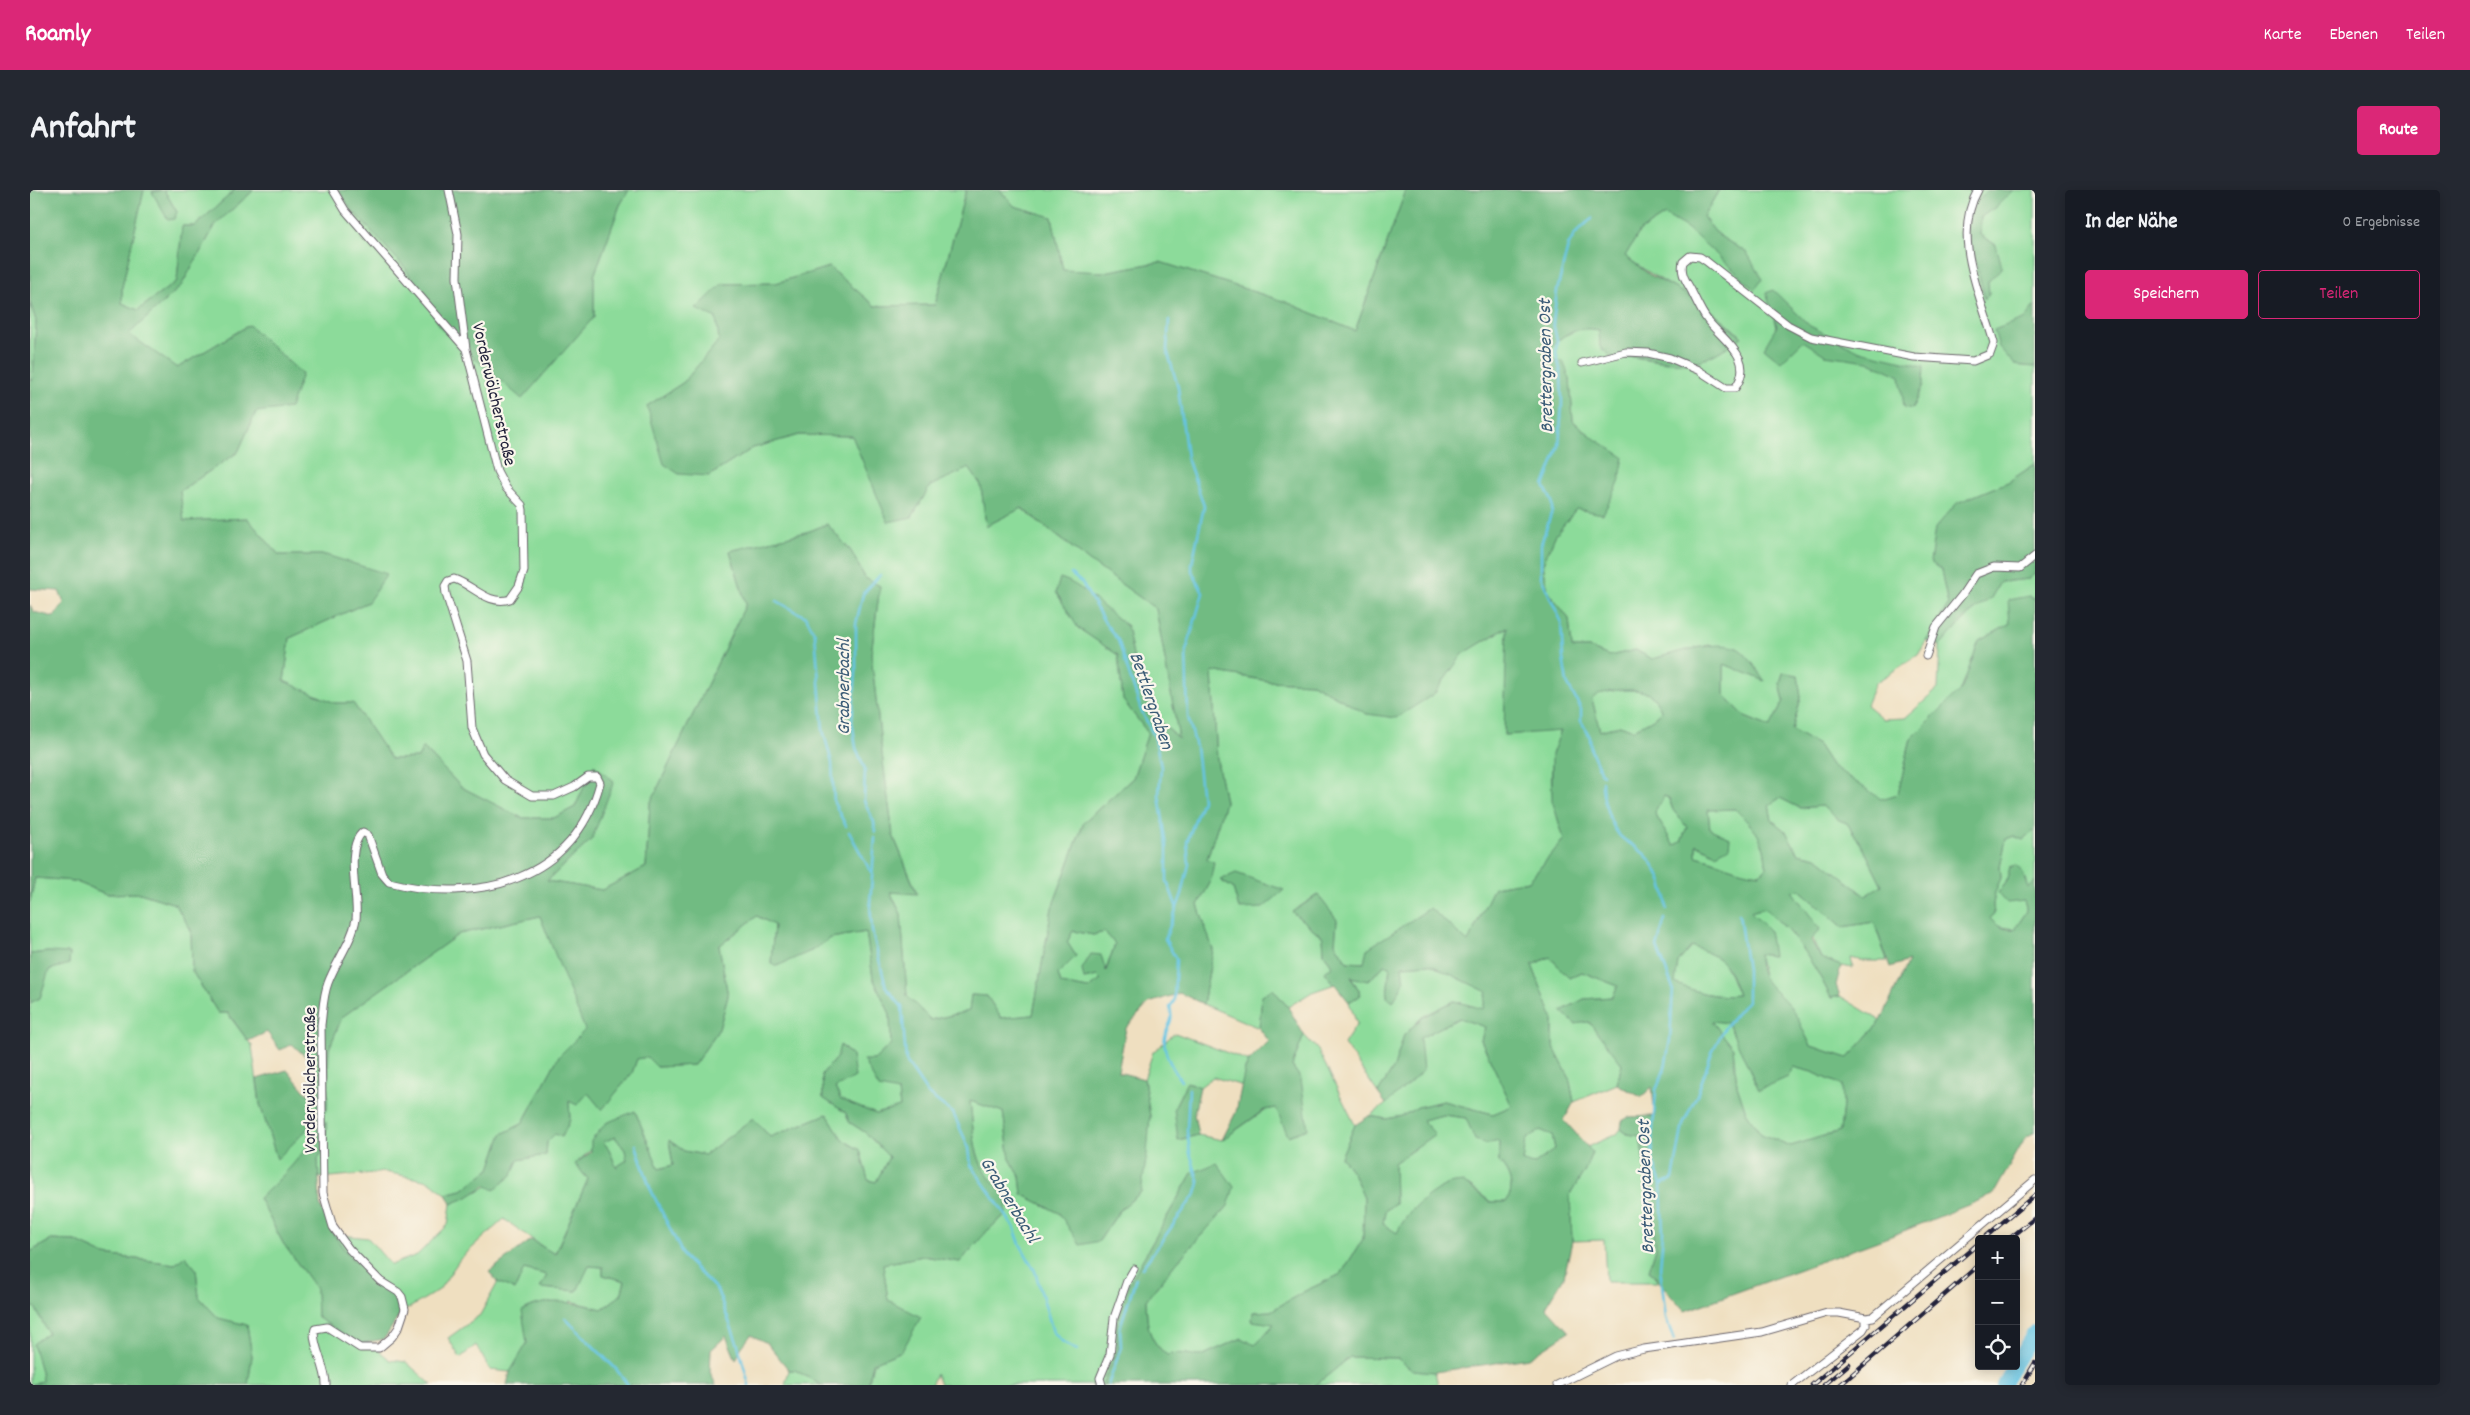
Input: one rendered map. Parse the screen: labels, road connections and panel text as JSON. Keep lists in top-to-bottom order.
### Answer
{
  "streets": {
    "street": ["Vorderwölcherstraße"]
  },
  "water": ["Brettergraben Ost", "Grabnerbachl", "Bettlergraben"],
  "page": {
    "header": "Roamly",
    "nav": ["Karte", "Ebenen", "Teilen"],
    "title": "Anfahrt",
    "buttons": [
      "Route",
      ["Speichern", "Teilen"]
    ],
    "heading": ["In der Nähe", "0 Ergebnisse"],
    "map_buttons": ["+", "−"]
  }
}
